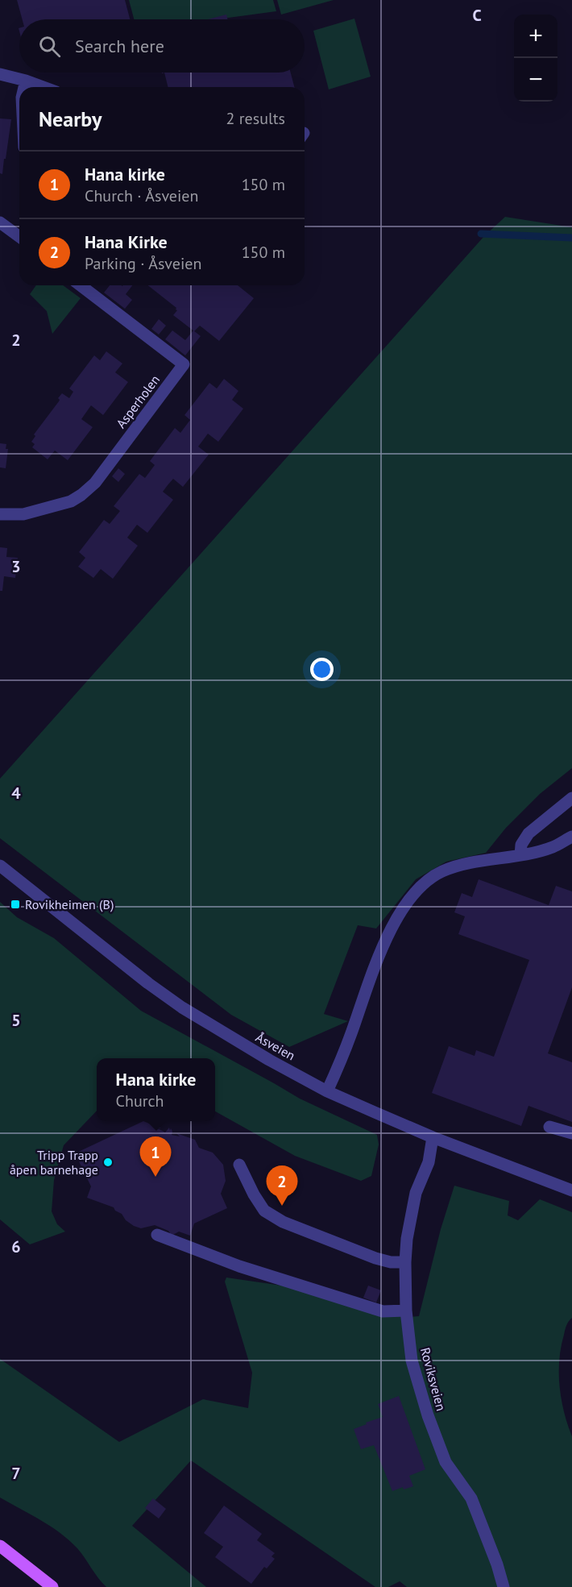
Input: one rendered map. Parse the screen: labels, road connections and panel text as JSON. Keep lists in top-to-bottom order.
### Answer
{
  "streets": {
    "street": ["Asperholen", "Åsveien", "Roviksveien"]
  },
  "crossings": [
    ["Åsveien", "Roviksveien"]
  ],
  "places": {
    "transit": ["Rovikheimen (B)"],
    "other": ["Tripp Trapp åpen barnehage"]
  },
  "page": {
    "map_buttons": ["+", "−"],
    "search": "Search here",
    "heading": ["Nearby", "2 results"],
    "list": [
      {
        "mark": "1",
        "name": "Hana kirke",
        "note": "Church · Åsveien",
        "value": "150 m"
      },
      {
        "mark": "2",
        "name": "Hana Kirke",
        "note": "Parking · Åsveien",
        "value": "150 m"
      }
    ],
    "popup": ["Hana kirke", "Church"],
    "pins": ["1", "2"]
  },
  "grid": {
    "columns": ["C"],
    "rows": [
      "2",
      "3",
      "4",
      "5",
      "6",
      "7"
    ]
  }
}
